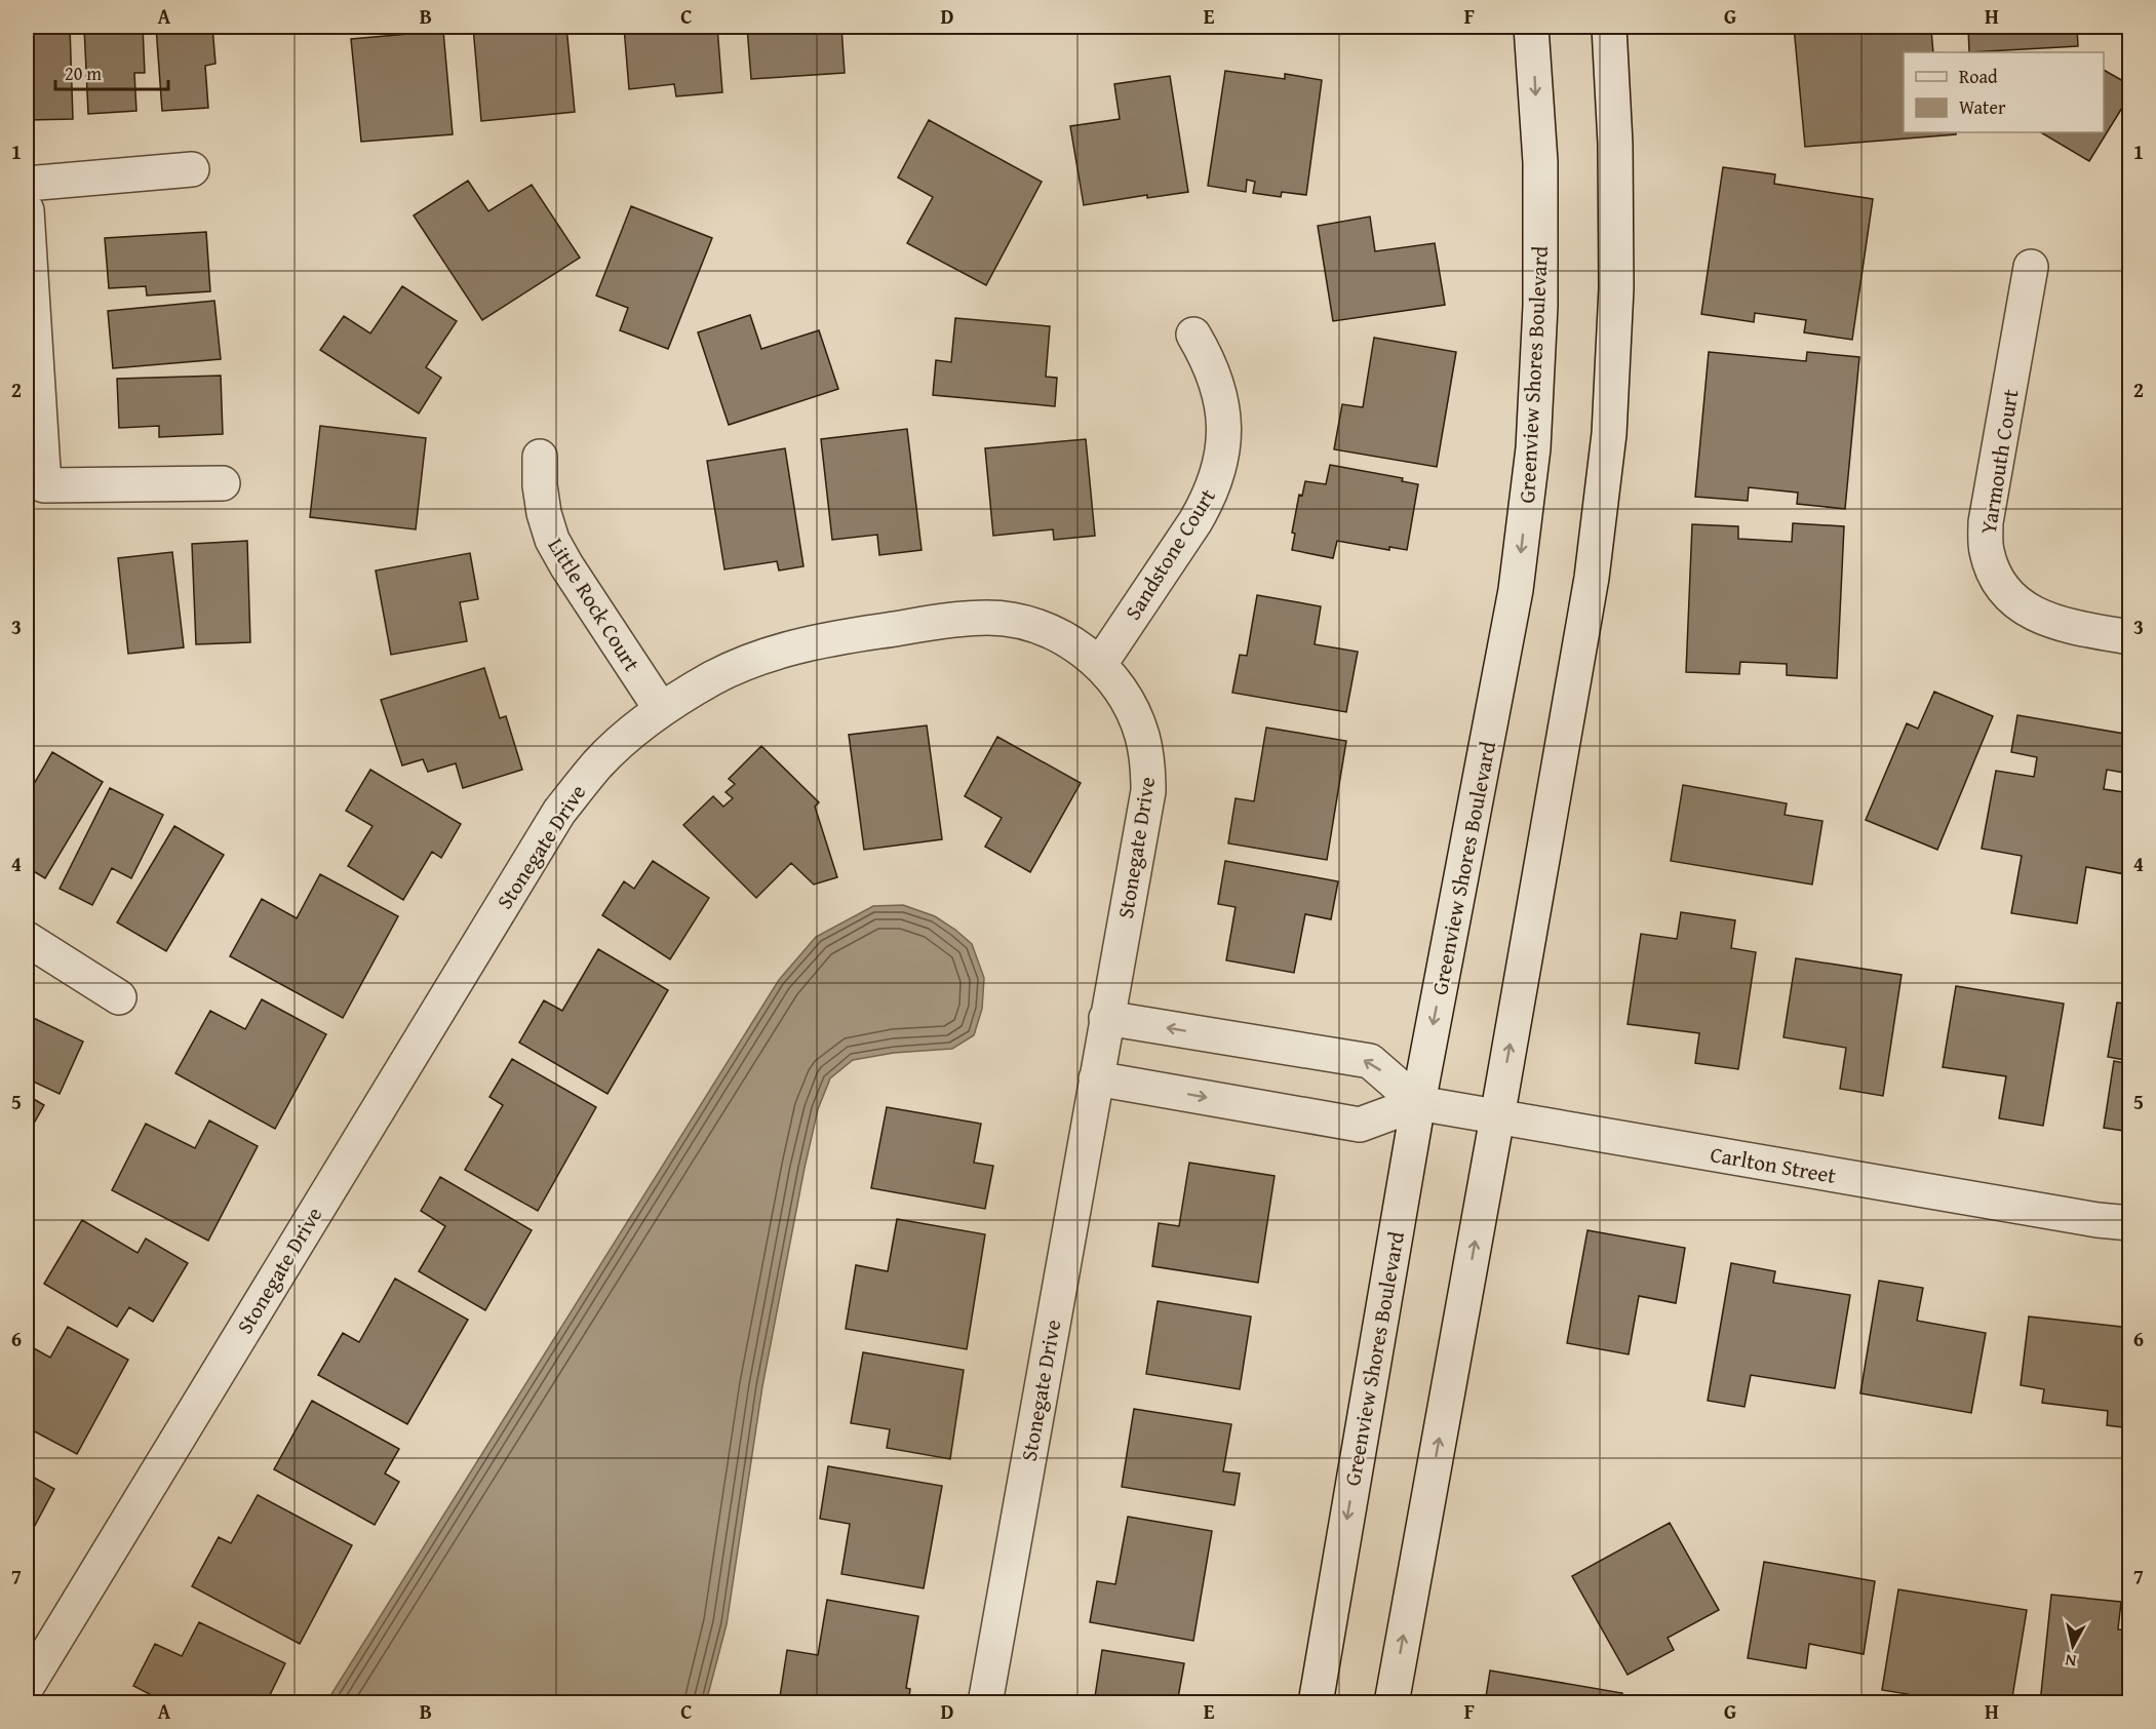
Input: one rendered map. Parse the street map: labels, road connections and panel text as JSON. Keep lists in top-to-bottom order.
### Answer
{
  "streets": {
    "street": [
      "Greenview Shores Boulevard",
      "Yarmouth Court",
      "Sandstone Court",
      "Little Rock Court",
      "Stonegate Drive",
      "Carlton Street"
    ]
  },
  "crossings": [
    ["Greenview Shores Boulevard", "Carlton Street"],
    ["Sandstone Court", "Stonegate Drive"],
    ["Little Rock Court", "Stonegate Drive"]
  ],
  "legend": ["Road", "Water"],
  "scale_bar": "20 m",
  "north": "bottom",
  "grid": {
    "columns": [
      "A",
      "B",
      "C",
      "D",
      "E",
      "F",
      "G",
      "H"
    ],
    "rows": [
      "1",
      "2",
      "3",
      "4",
      "5",
      "6",
      "7"
    ]
  }
}
